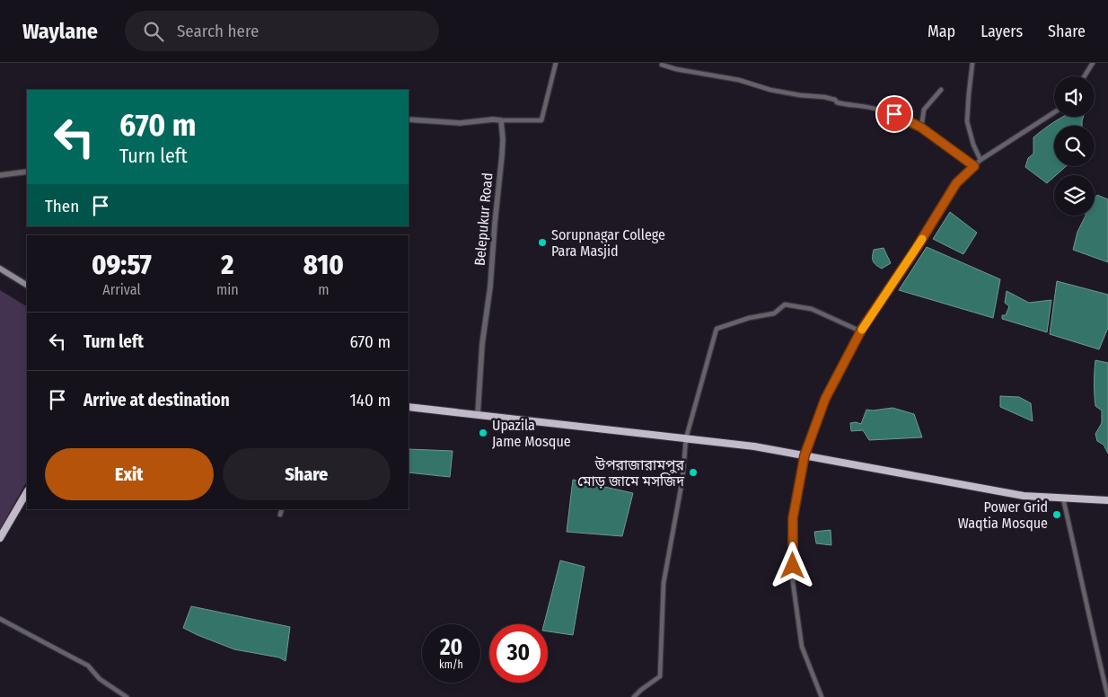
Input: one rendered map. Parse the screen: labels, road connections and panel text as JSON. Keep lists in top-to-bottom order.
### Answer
{
  "streets": {
    "street": ["Belepukur Road"]
  },
  "places": [
    "Sorupnagar College Para Masjid",
    "Upazila Jame Mosque",
    "উপরাজারামপুর মোড় জামে মসজিদ",
    "Power Grid Waqtia Mosque"
  ],
  "page": {
    "header": "Waylane",
    "search": "Search here",
    "nav": ["Map", "Layers", "Share"],
    "turn": ["670 m", "Turn left"],
    "then": "Then",
    "eta": [
      "09:57",
      "Arrival",
      "2",
      "min",
      "810",
      "m"
    ],
    "list": [
      {
        "name": "Turn left",
        "value": "670 m"
      },
      {
        "name": "Arrive at destination",
        "value": "140 m"
      }
    ],
    "buttons": ["Exit", "Share"],
    "speed": "20 km/h",
    "limit": "30"
  }
}
